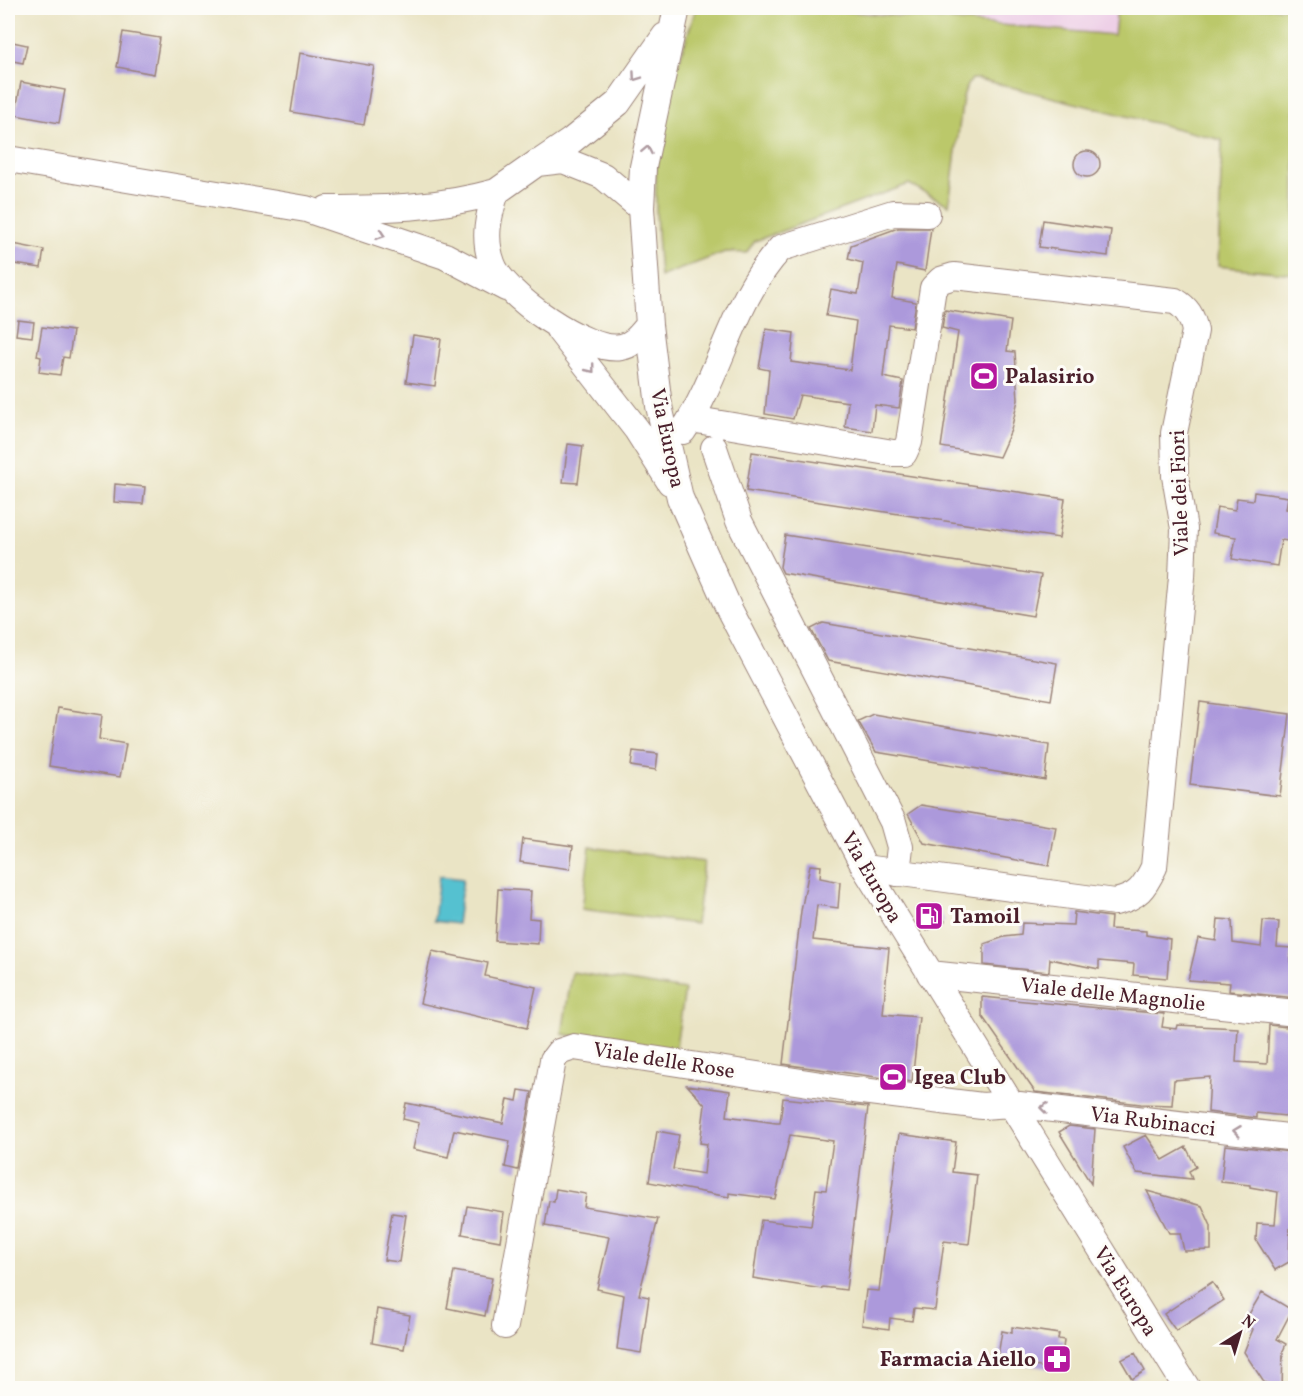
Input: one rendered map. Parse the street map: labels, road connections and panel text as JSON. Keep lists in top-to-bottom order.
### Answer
{
  "streets": {
    "street": [
      "Via Europa",
      "Viale dei Fiori",
      "Viale delle Magnolie",
      "Viale delle Rose",
      "Via Rubinacci"
    ]
  },
  "crossings": [
    ["Via Europa", "Viale dei Fiori"],
    ["Via Europa", "Viale delle Magnolie"],
    ["Via Europa", "Viale delle Rose"],
    ["Via Europa", "Via Rubinacci"],
    ["Viale delle Rose", "Via Rubinacci"]
  ],
  "one_way": ["Via Rubinacci"],
  "places": {
    "sports": ["Palasirio", "Igea Club"],
    "fuel station": ["Tamoil"],
    "pharmacy": ["Farmacia Aiello"]
  },
  "north": "top right"
}
